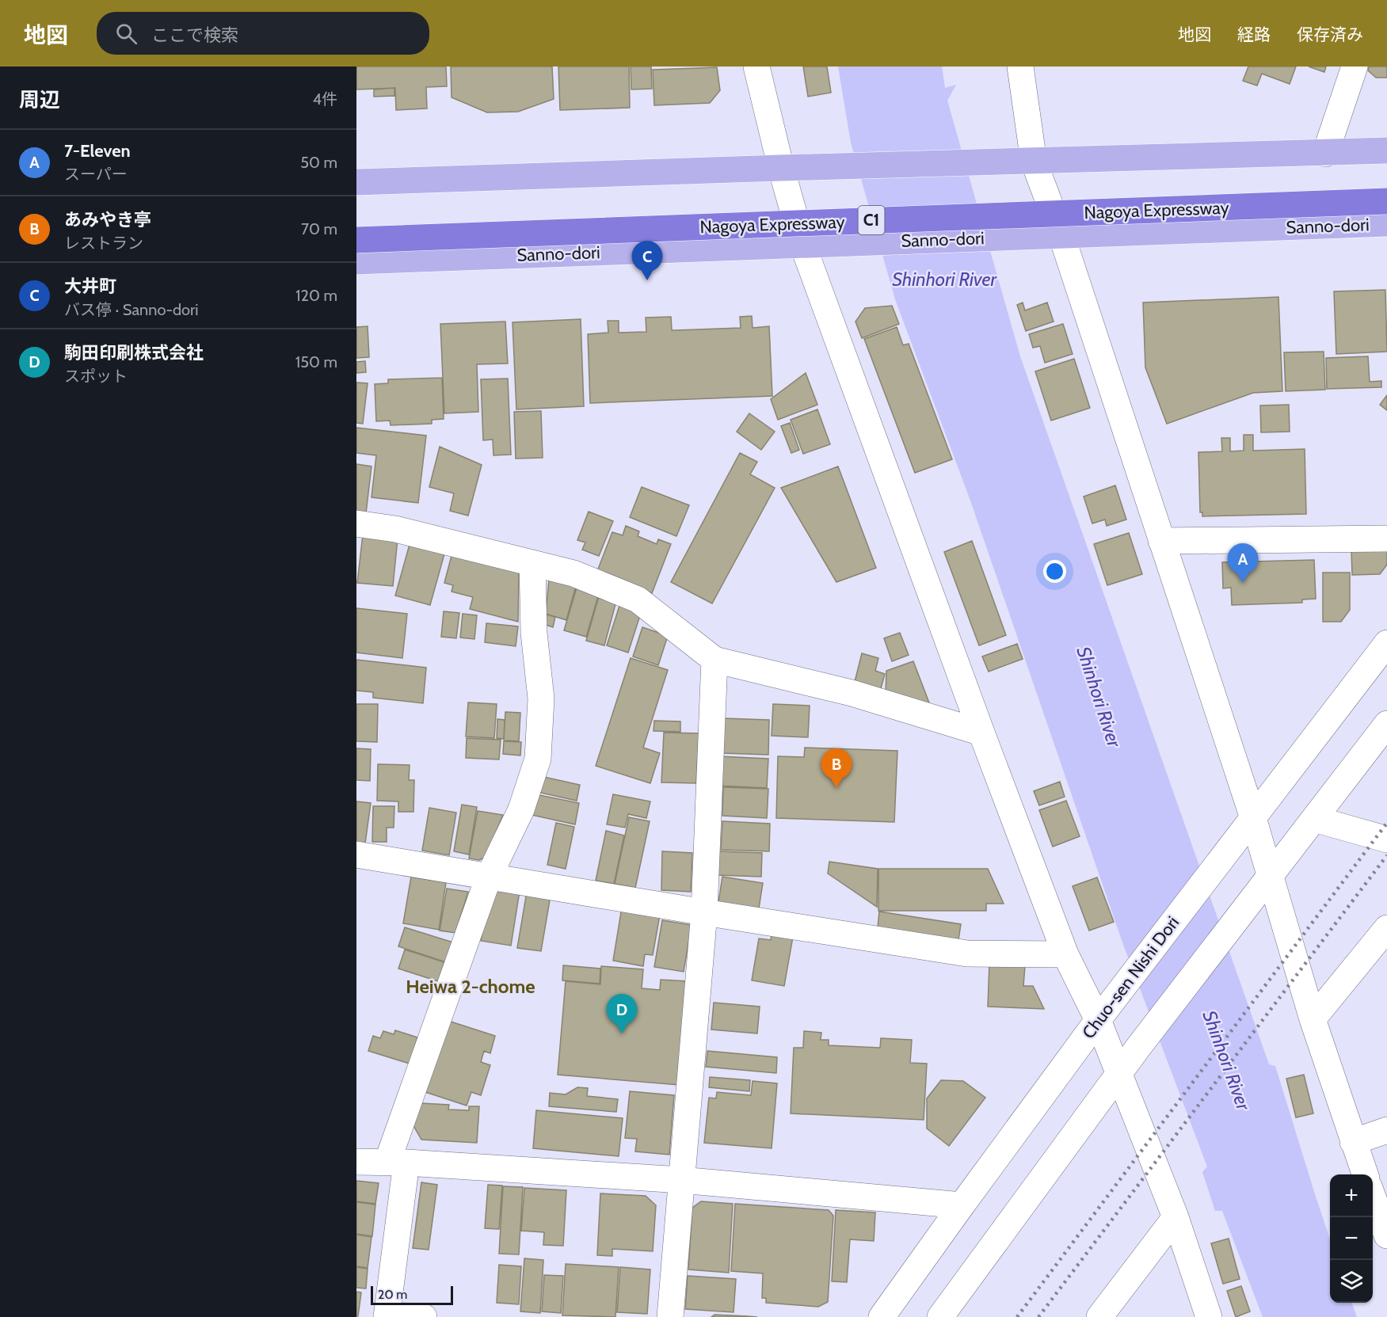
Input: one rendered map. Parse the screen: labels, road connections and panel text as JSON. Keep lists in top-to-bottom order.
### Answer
{
  "streets": {
    "highway": ["Nagoya Expressway", "C1"],
    "main road": ["Sanno-dori"],
    "street": ["Chuo-sen Nishi Dori"]
  },
  "districts": ["Heiwa 2-chome"],
  "water": ["Shinhori River"],
  "scale_bar": "20 m",
  "page": {
    "header": "地図",
    "search": "ここで検索",
    "nav": ["地図", "経路", "保存済み"],
    "heading": ["周辺", "4件"],
    "list": [
      {
        "mark": "A",
        "name": "7-Eleven",
        "note": "スーパー",
        "value": "50 m"
      },
      {
        "mark": "B",
        "name": "あみやき亭",
        "note": "レストラン",
        "value": "70 m"
      },
      {
        "mark": "C",
        "name": "大井町",
        "note": "バス停 · Sanno-dori",
        "value": "120 m"
      },
      {
        "mark": "D",
        "name": "駒田印刷株式会社",
        "note": "スポット",
        "value": "150 m"
      }
    ],
    "pins": [
      "C",
      "A",
      "B",
      "D"
    ],
    "map_buttons": ["+", "−"],
    "scale": "20 m"
  }
}
